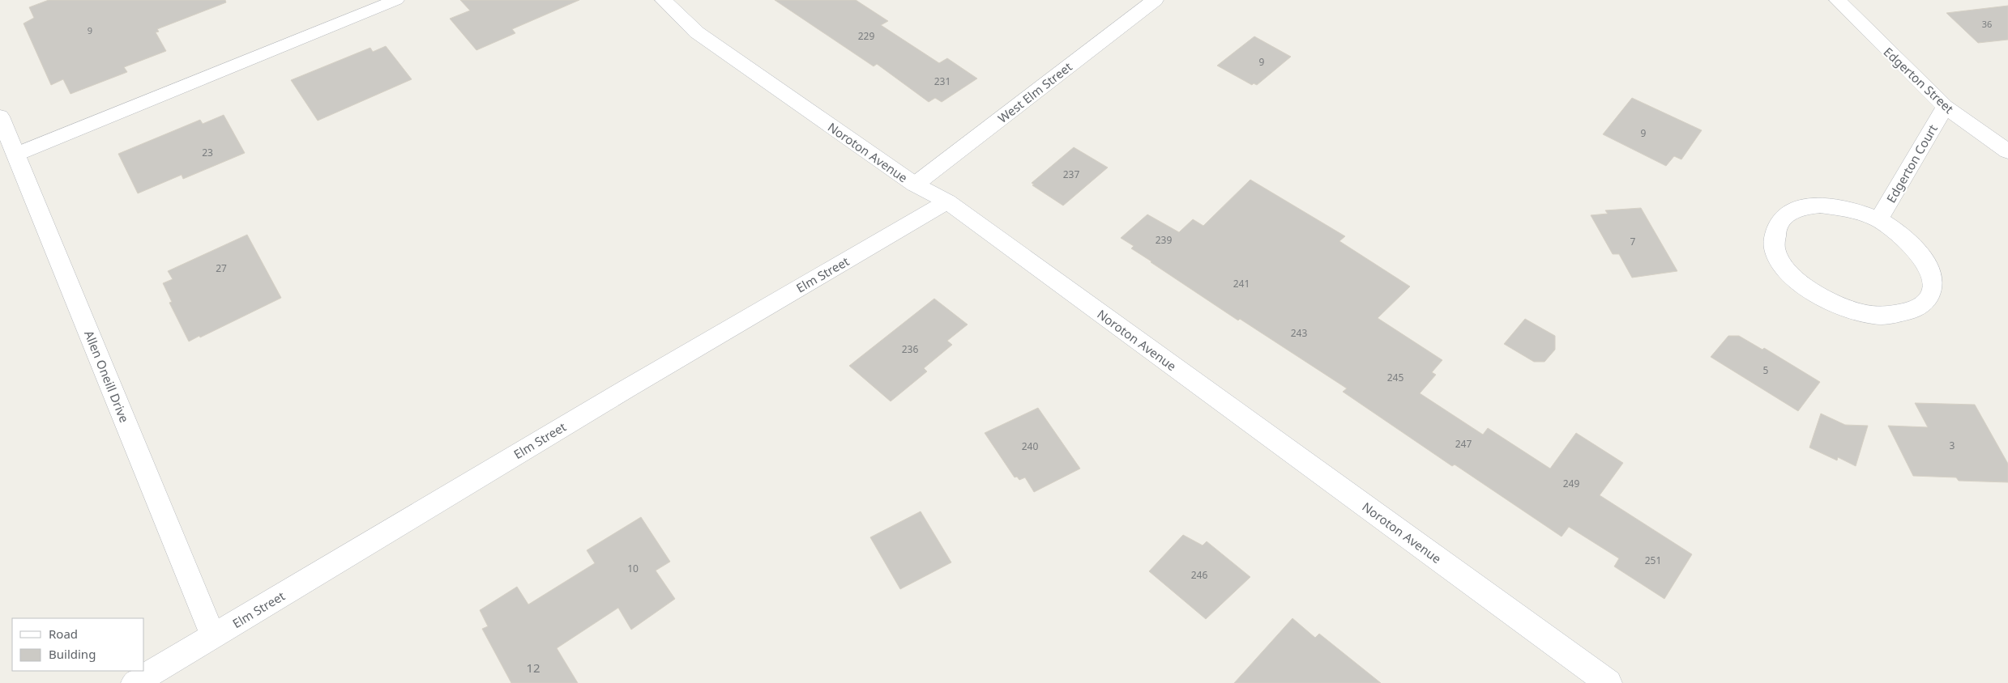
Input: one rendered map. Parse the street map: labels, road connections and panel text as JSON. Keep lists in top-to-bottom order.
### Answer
{
  "streets": {
    "street": [
      "Edgerton Street",
      "West Elm Street",
      "Noroton Avenue",
      "Edgerton Court",
      "Elm Street",
      "Allen Oneill Drive"
    ]
  },
  "crossings": [
    ["Edgerton Street", "Edgerton Court"],
    ["West Elm Street", "Noroton Avenue"],
    ["Noroton Avenue", "Elm Street"],
    ["Elm Street", "Allen Oneill Drive"]
  ],
  "house_numbers": [
    "36",
    "9",
    "229",
    "9",
    "231",
    "9",
    "23",
    "237",
    "239",
    "7",
    "27",
    "241",
    "243",
    "236",
    "5",
    "245",
    "247",
    "3",
    "240",
    "249",
    "251",
    "10",
    "246",
    "12"
  ],
  "legend": ["Road", "Building"]
}
